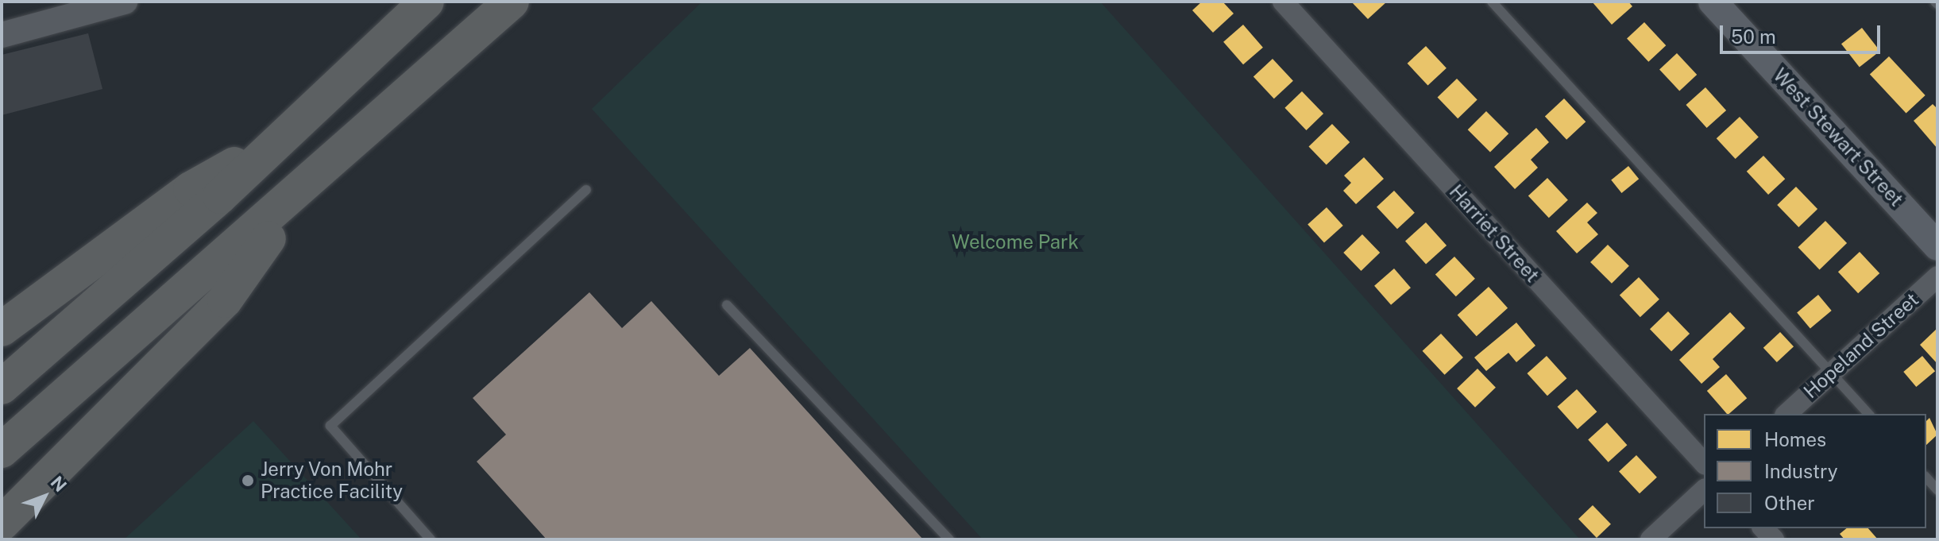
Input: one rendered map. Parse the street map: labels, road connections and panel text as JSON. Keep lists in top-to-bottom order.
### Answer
{
  "streets": {
    "main road": ["West Stewart Street"],
    "street": ["Harriet Street", "Hopeland Street"]
  },
  "parks": ["Welcome Park"],
  "places": ["Jerry Von Mohr Practice Facility"],
  "legend": ["Homes", "Industry", "Other"],
  "scale_bar": "50 m",
  "north": "top right"
}
